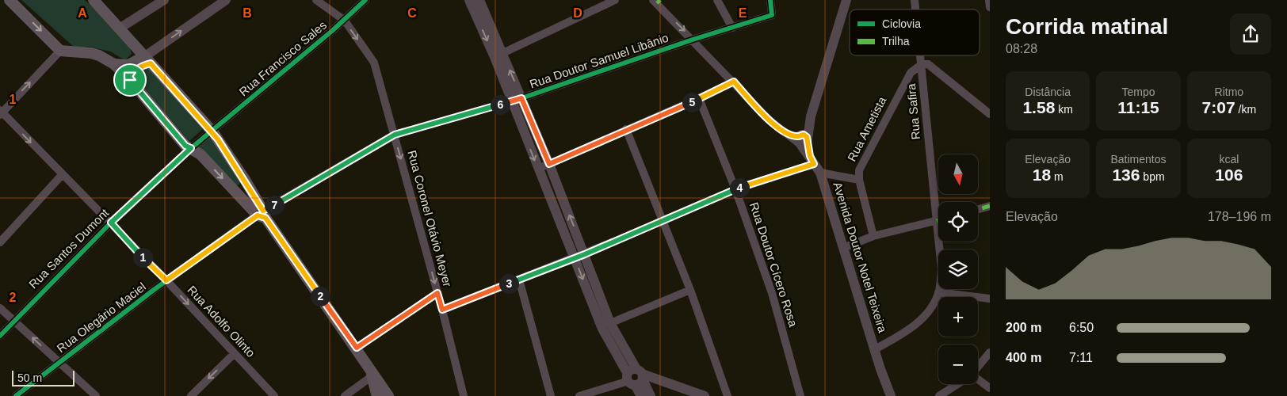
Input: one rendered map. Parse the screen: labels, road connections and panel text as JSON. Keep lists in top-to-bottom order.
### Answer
{
  "streets": {
    "street": [
      "Rua Francisco Sales",
      "Rua Doutor Samuel Libânio",
      "Rua Safira",
      "Rua Ametista",
      "Rua Coronel Otávio Meyer",
      "Rua Santos Dumont",
      "Avenida Doutor Notel Teixeira",
      "Rua Doutor Cícero Rosa",
      "Rua Olegário Maciel",
      "Rua Adolfo Olinto"
    ]
  },
  "crossings": [
    ["Rua Francisco Sales", "Rua Coronel Otávio Meyer"],
    ["Rua Francisco Sales", "Rua Santos Dumont"],
    ["Rua Doutor Samuel Libânio", "Rua Coronel Otávio Meyer"],
    ["Rua Doutor Samuel Libânio", "Rua Olegário Maciel"],
    ["Rua Safira", "Rua Ametista"],
    ["Rua Santos Dumont", "Rua Adolfo Olinto"],
    ["Rua Olegário Maciel", "Rua Adolfo Olinto"]
  ],
  "one_way": ["Rua Coronel Otávio Meyer", "Rua Adolfo Olinto"],
  "legend": ["Ciclovia", "Trilha"],
  "scale_bar": "50 m",
  "north": "bottom",
  "page": {
    "heading": ["Corrida matinal", "08:28"],
    "stats": [
      ["Distância", "1.58 km"],
      ["Tempo", "11:15"],
      ["Ritmo", "7:07 /km"],
      ["Elevação", "18 m"],
      ["Batimentos", "136 bpm"],
      ["kcal", "106"]
    ],
    "pins": [
      "5",
      "6",
      "4",
      "7",
      "1",
      "3",
      "2"
    ],
    "map_buttons": ["+", "−"],
    "chart": ["Elevação", "178–196 m"],
    "list": [
      {
        "name": "200 m",
        "note": "6:50"
      },
      {
        "name": "400 m",
        "note": "7:11"
      }
    ],
    "scale": "50 m"
  },
  "grid": {
    "columns": [
      "A",
      "B",
      "C",
      "D",
      "E"
    ],
    "rows": ["1", "2"]
  }
}
